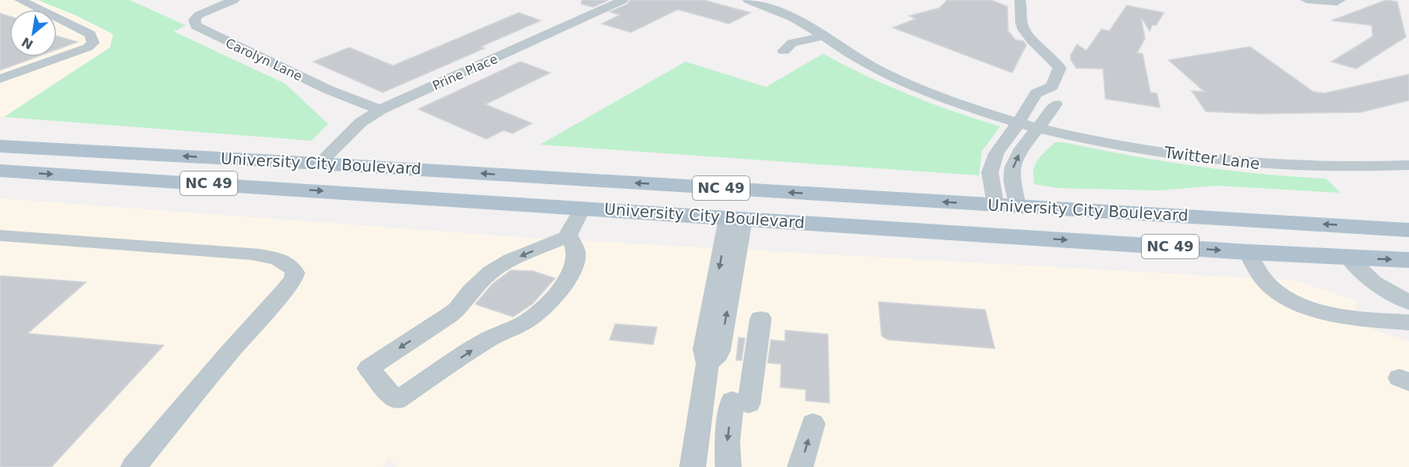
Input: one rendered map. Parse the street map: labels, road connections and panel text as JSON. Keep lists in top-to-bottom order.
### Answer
{
  "streets": {
    "main road": ["University City Boulevard", "NC 49"],
    "street": ["Carolyn Lane", "Prine Place", "Twitter Lane"]
  },
  "crossings": [
    ["Carolyn Lane", "Prine Place"],
    ["Prine Place", "University City Boulevard"]
  ],
  "north": "bottom left"
}
